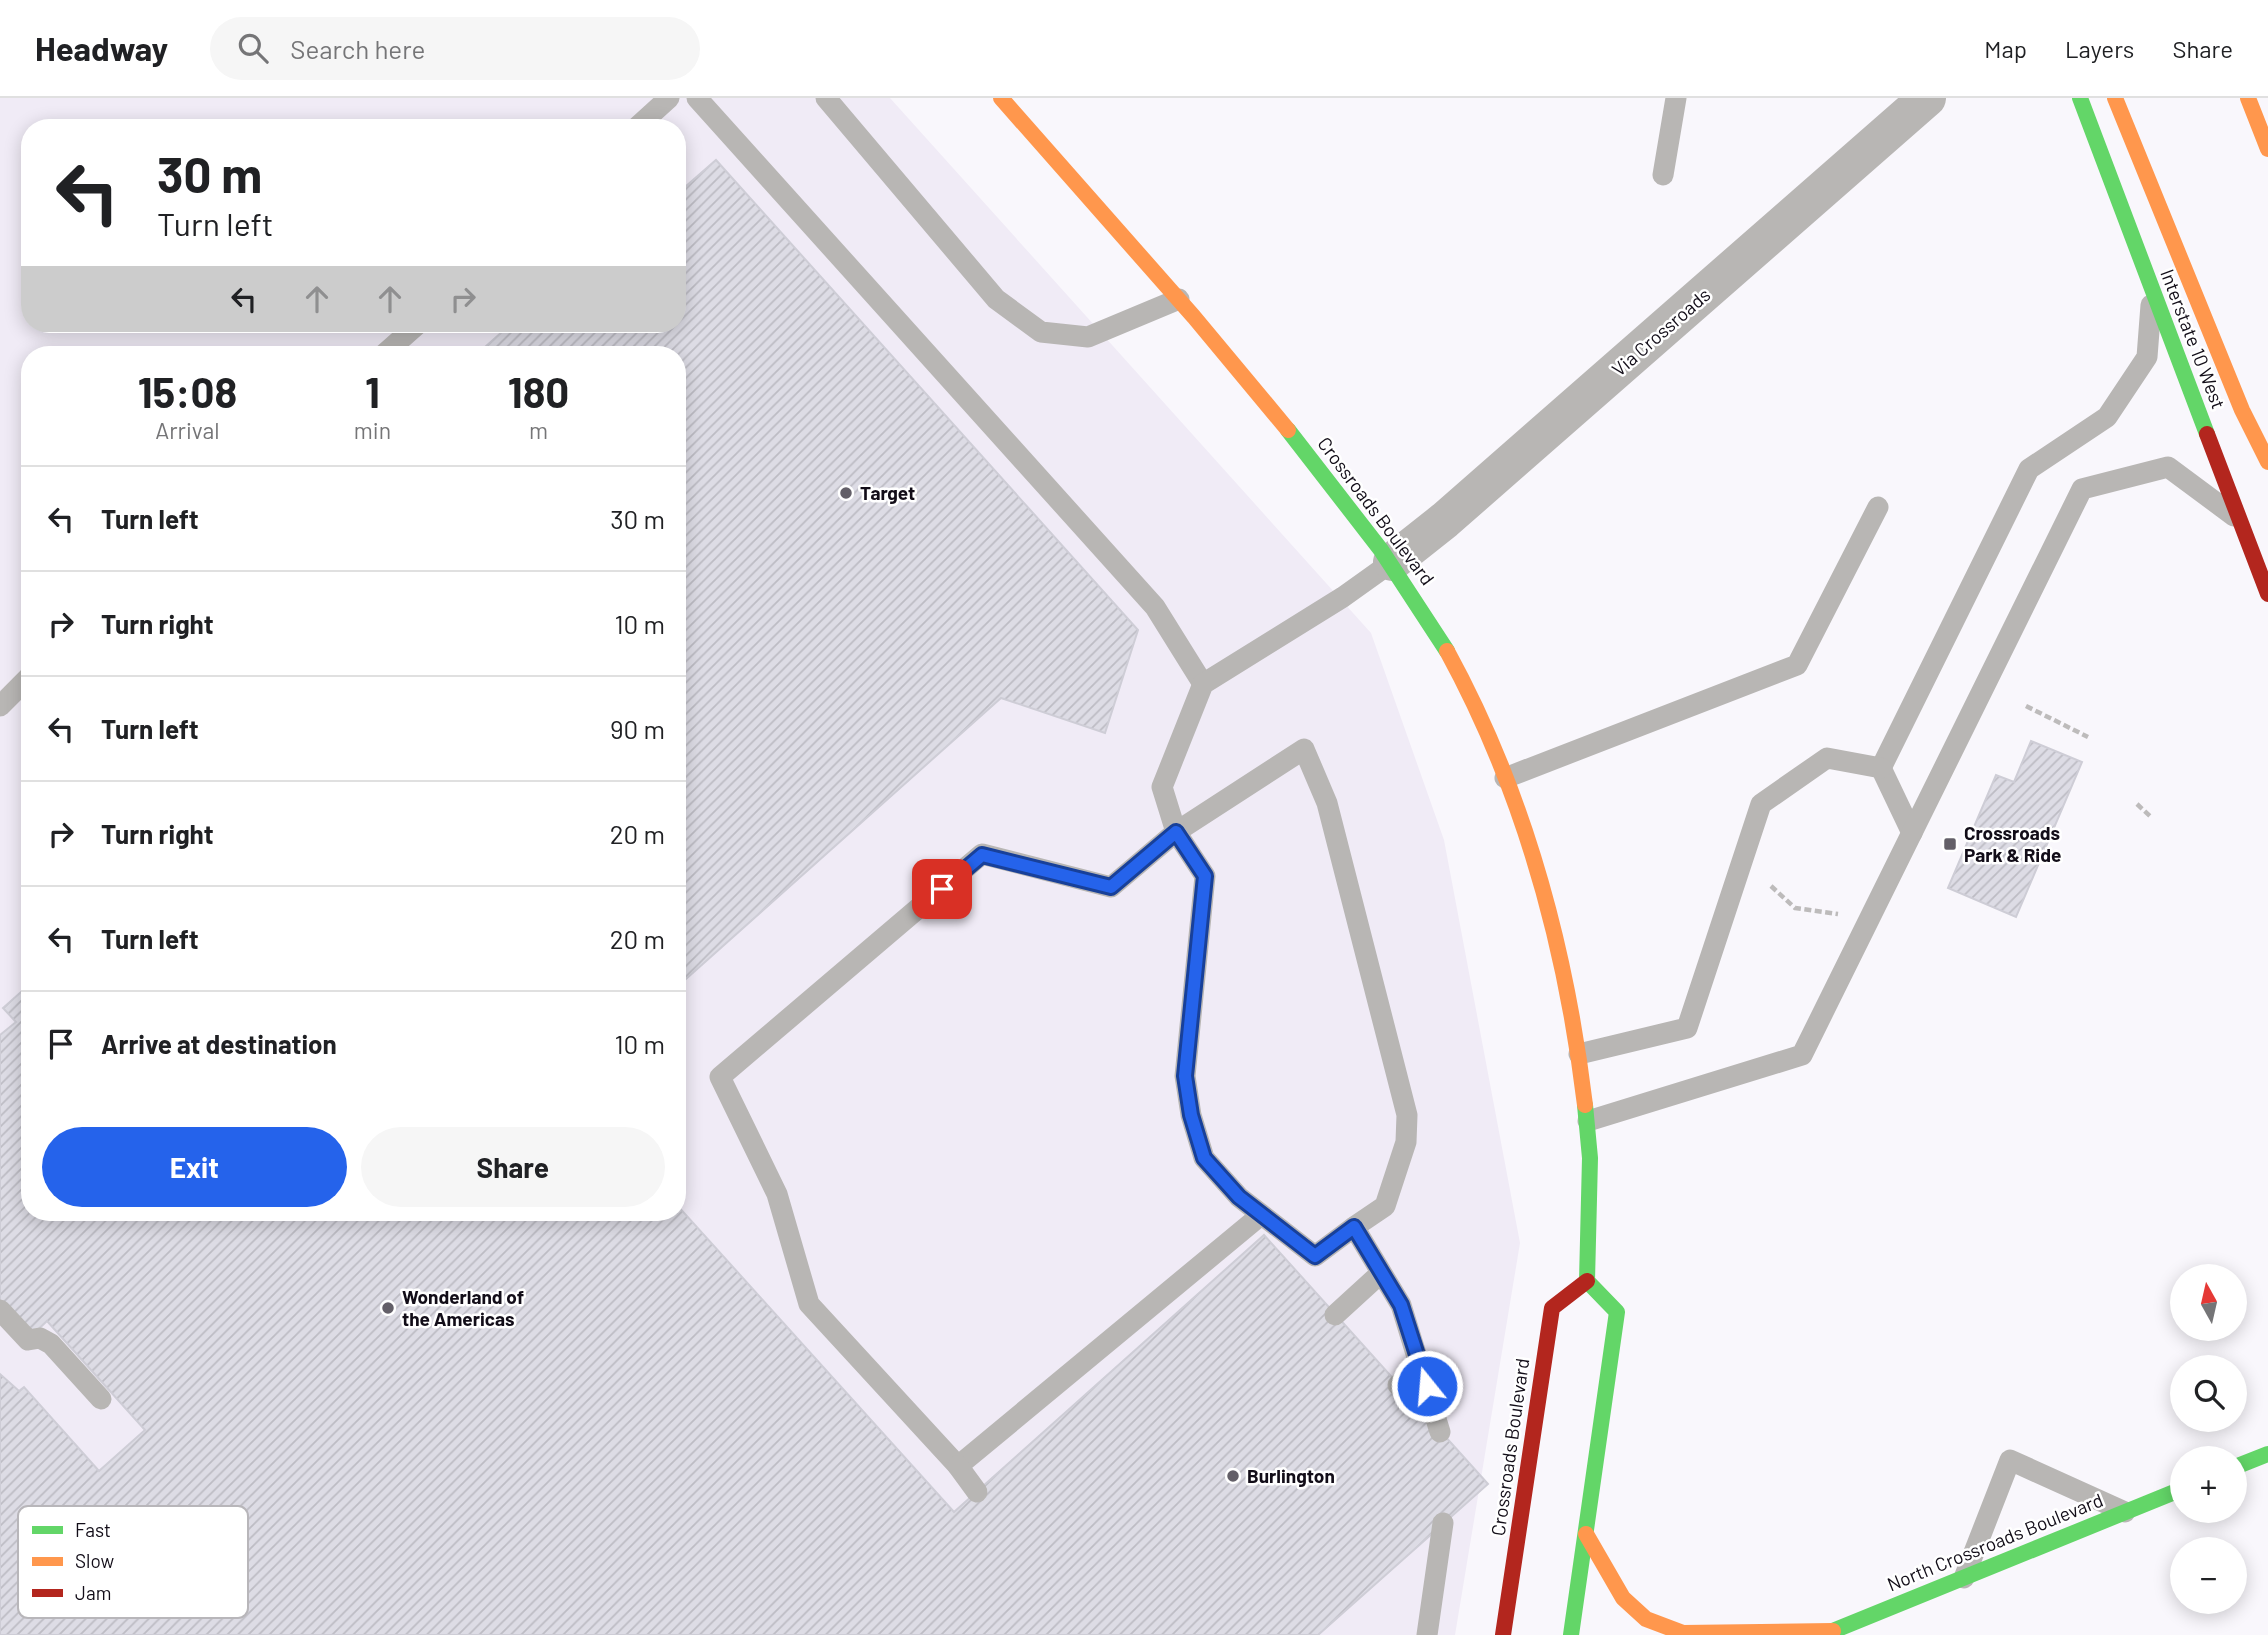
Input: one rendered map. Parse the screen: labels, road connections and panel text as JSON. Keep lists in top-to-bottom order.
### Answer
{
  "streets": {
    "main road": ["Interstate 10 West", "Crossroads Boulevard", "North Crossroads Boulevard"],
    "street": ["Via Crossroads"]
  },
  "crossings": [
    ["Via Crossroads", "Crossroads Boulevard"]
  ],
  "places": {
    "other": ["Target", "Wonderland of the Americas", "Burlington"],
    "transit": ["Crossroads Park & Ride"]
  },
  "legend": ["Fast", "Slow", "Jam"],
  "north": "top",
  "page": {
    "header": "Headway",
    "search": "Search here",
    "nav": ["Map", "Layers", "Share"],
    "turn": ["30 m", "Turn left"],
    "eta": [
      "15:08",
      "Arrival",
      "1",
      "min",
      "180",
      "m"
    ],
    "list": [
      {
        "name": "Turn left",
        "value": "30 m"
      },
      {
        "name": "Turn right",
        "value": "10 m"
      },
      {
        "name": "Turn left",
        "value": "90 m"
      },
      {
        "name": "Turn right",
        "value": "20 m"
      },
      {
        "name": "Turn left",
        "value": "20 m"
      },
      {
        "name": "Arrive at destination",
        "value": "10 m"
      }
    ],
    "buttons": ["Exit", "Share"],
    "map_buttons": ["+", "−"]
  }
}
